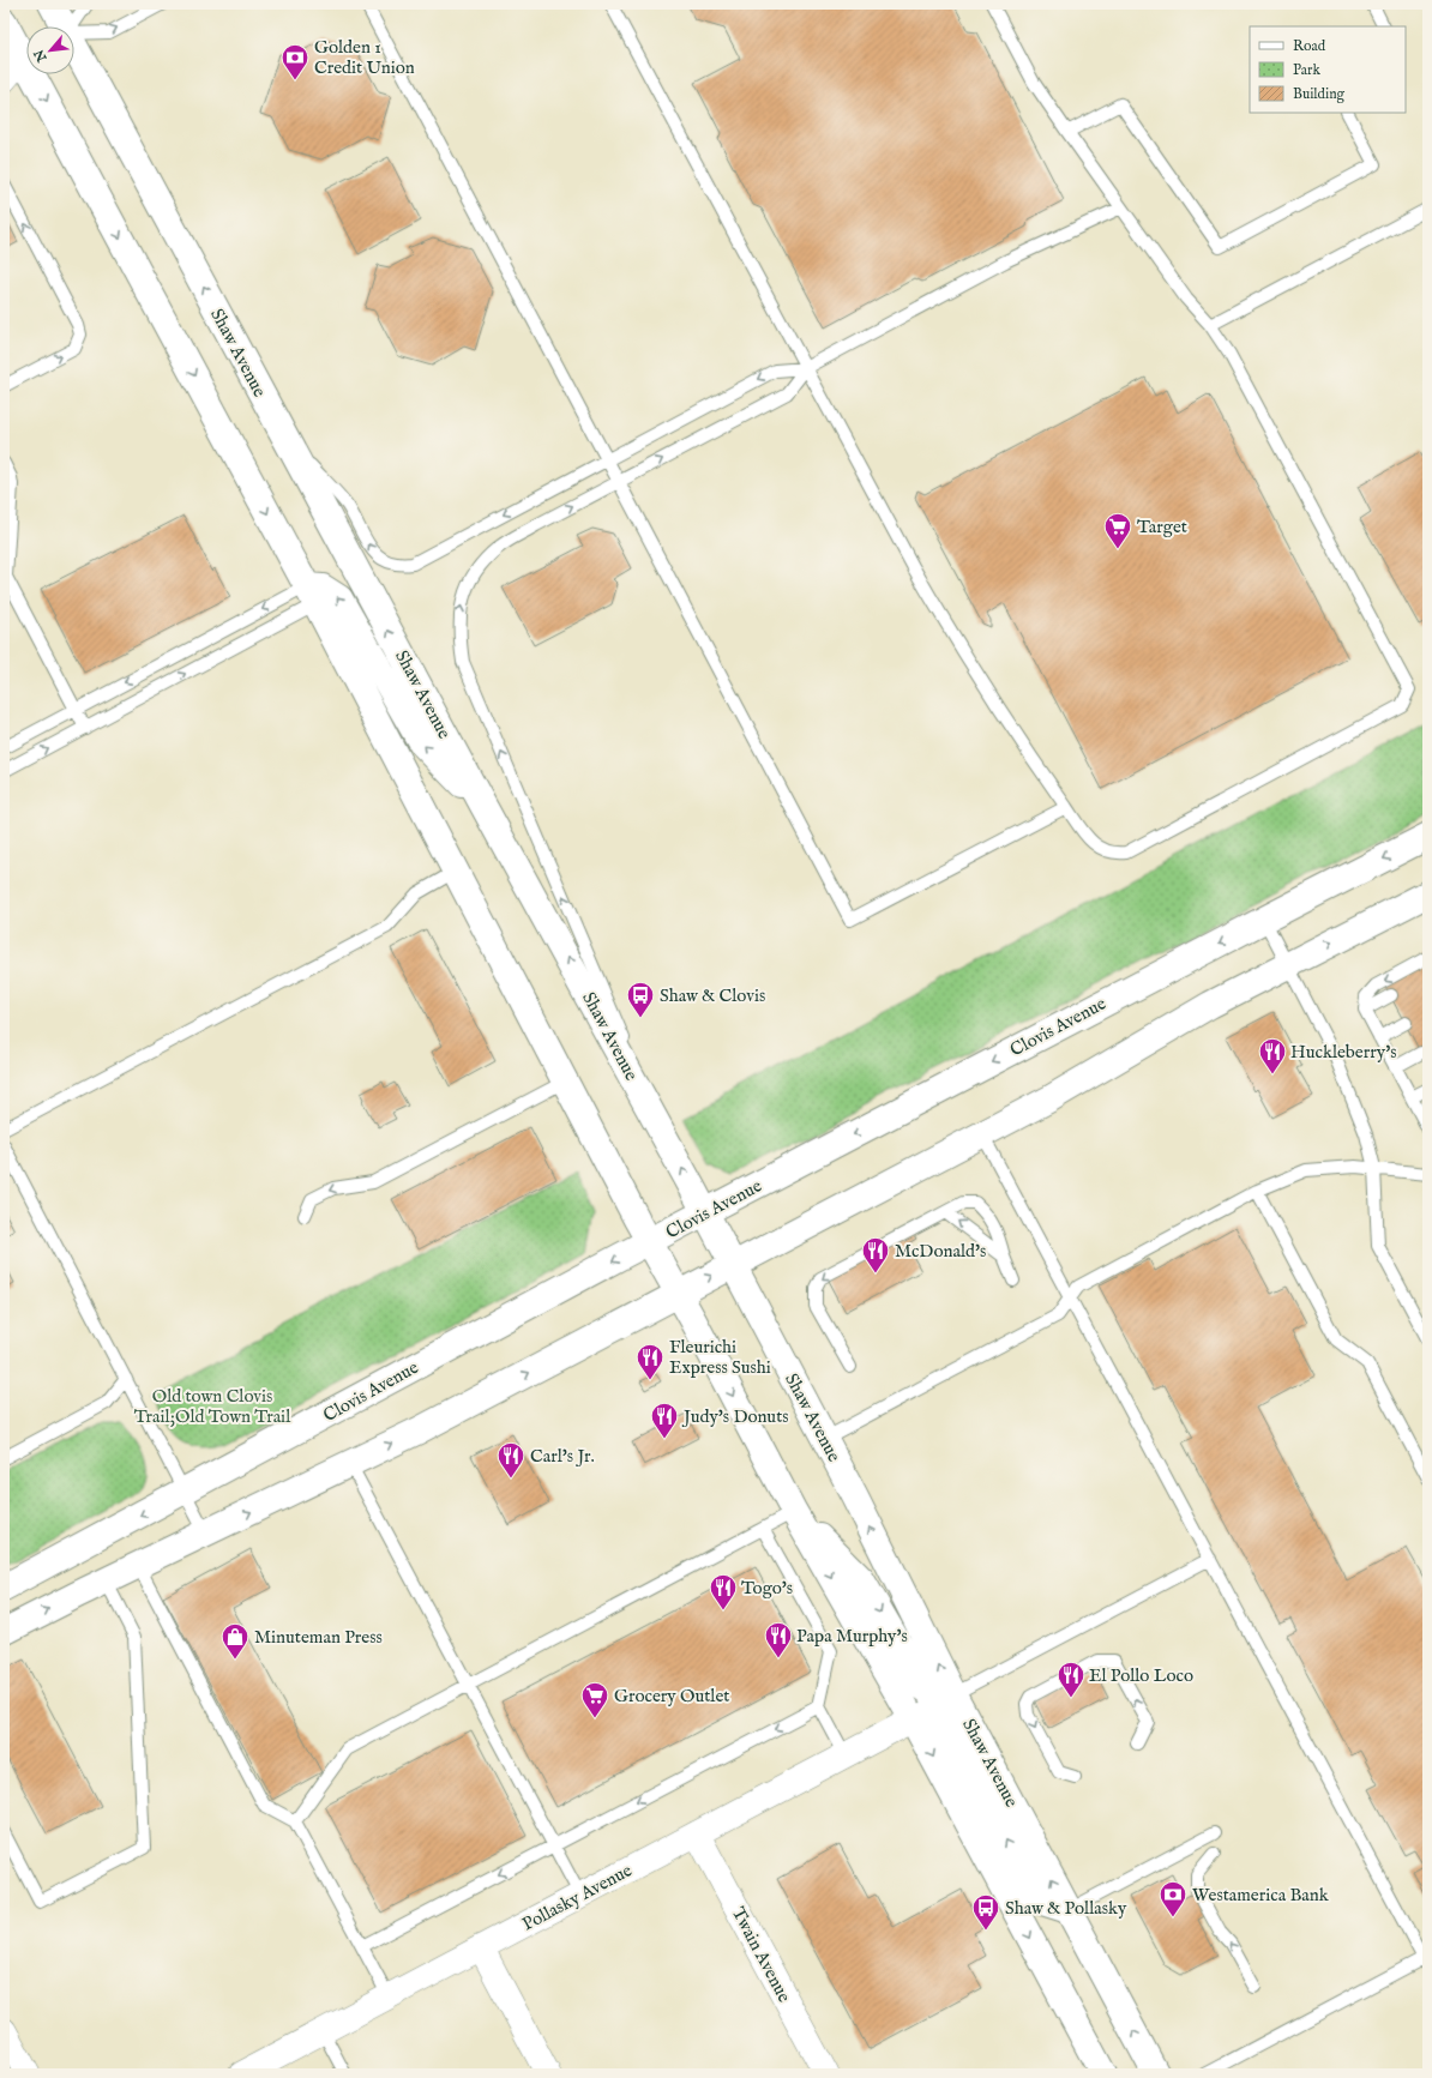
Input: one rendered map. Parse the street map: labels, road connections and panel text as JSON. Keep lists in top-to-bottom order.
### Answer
{
  "streets": {
    "main road": ["Shaw Avenue", "Clovis Avenue"],
    "street": ["Pollasky Avenue", "Twain Avenue"]
  },
  "crossings": [
    ["Shaw Avenue", "Clovis Avenue"],
    ["Pollasky Avenue", "Twain Avenue"]
  ],
  "parks": ["Old town Clovis Trail;Old Town Trail"],
  "places": {
    "bank": ["Golden 1 Credit Union", "Westamerica Bank"],
    "supermarket": ["Target", "Grocery Outlet"],
    "bus stop": ["Shaw & Clovis", "Shaw & Pollasky"],
    "restaurant": [
      "Huckleberry's",
      "McDonald's",
      "Fleurichi Express Sushi",
      "Judy's Donuts",
      "Carl's Jr.",
      "Togo's",
      "Papa Murphy's",
      "El Pollo Loco"
    ],
    "shop": ["Minuteman Press"]
  },
  "legend": ["Road", "Park", "Building"],
  "north": "bottom left"
}
